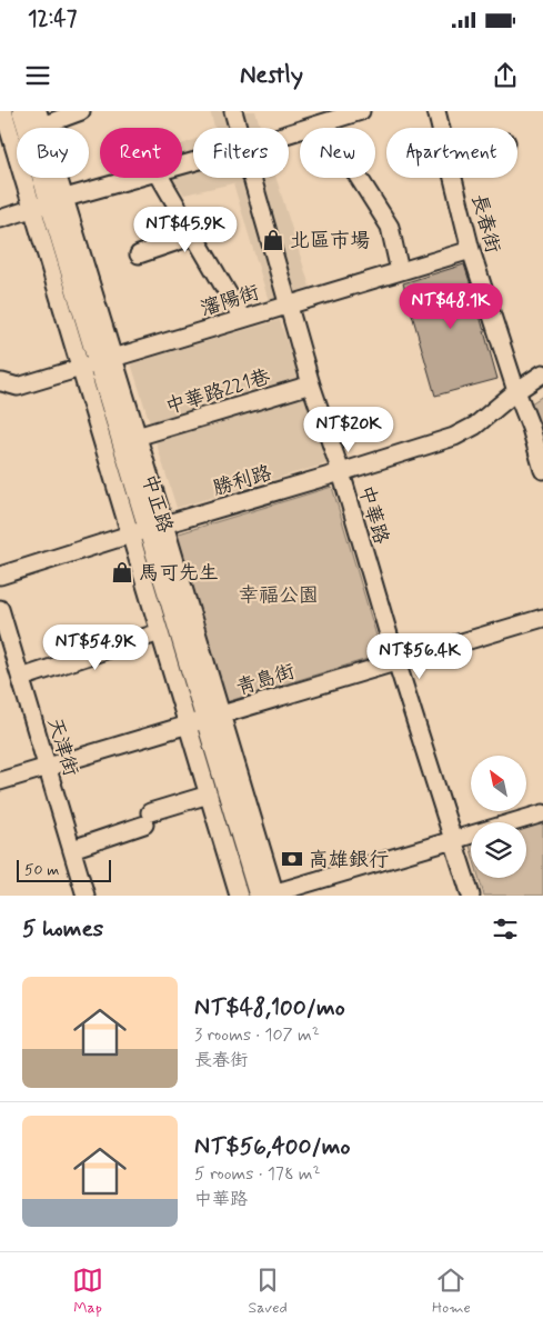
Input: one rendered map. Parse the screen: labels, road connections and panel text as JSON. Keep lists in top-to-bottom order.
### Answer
{
  "streets": {
    "main road": ["中正路"],
    "street": [
      "長春街",
      "瀋陽街",
      "中華路221巷",
      "勝利路",
      "中華路",
      "青島街",
      "天津街"
    ]
  },
  "crossings": [
    ["長春街", "瀋陽街"],
    ["長春街", "勝利路"],
    ["瀋陽街", "中正路"],
    ["瀋陽街", "中華路"],
    ["中華路221巷", "中正路"],
    ["中華路221巷", "中華路"],
    ["勝利路", "中正路"],
    ["勝利路", "中華路"],
    ["中正路", "青島街"],
    ["中華路", "青島街"],
    ["青島街", "天津街"]
  ],
  "parks": ["幸福公園"],
  "places": {
    "shop": ["北區市場", "馬可先生"],
    "bank": ["高雄銀行"]
  },
  "scale_bar": "50 m",
  "north": "top left",
  "page": {
    "status": "12:47",
    "header": "Nestly",
    "chip": [
      "Buy",
      "Rent",
      "Filters",
      "New",
      "Apartment"
    ],
    "price": [
      "NT$45.9K",
      "NT$48.1K",
      "NT$20K",
      "NT$54.9K",
      "NT$56.4K"
    ],
    "scale": "50 m",
    "heading": "5 homes",
    "list": [
      {
        "name": "NT$48,100/mo",
        "note": "3 rooms · 107 m² · 長春街"
      },
      {
        "name": "NT$56,400/mo",
        "note": "5 rooms · 178 m² · 中華路"
      }
    ],
    "tabs": ["Map", "Saved", "Home"]
  }
}
